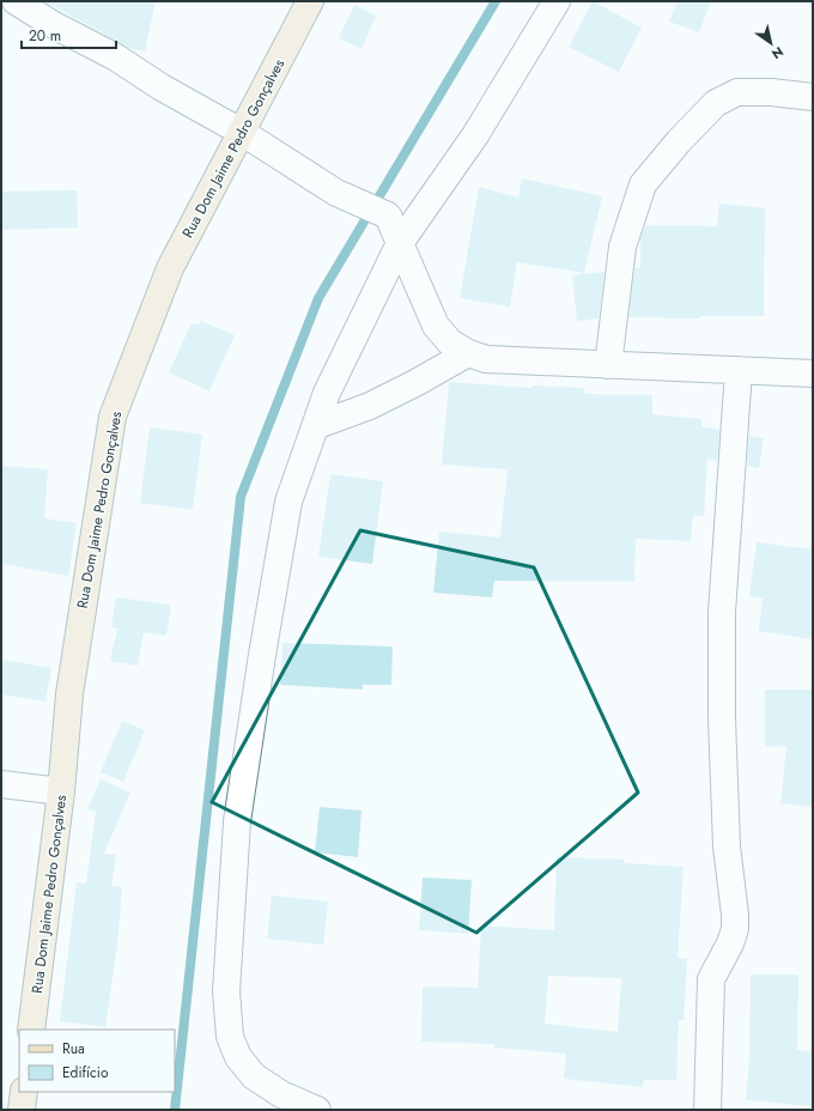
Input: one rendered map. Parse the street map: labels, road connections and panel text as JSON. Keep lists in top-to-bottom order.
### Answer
{
  "streets": {
    "main road": ["Rua Dom Jaime Pedro Gonçalves"]
  },
  "legend": ["Rua", "Edifício"],
  "scale_bar": "20 m",
  "north": "bottom right"
}
